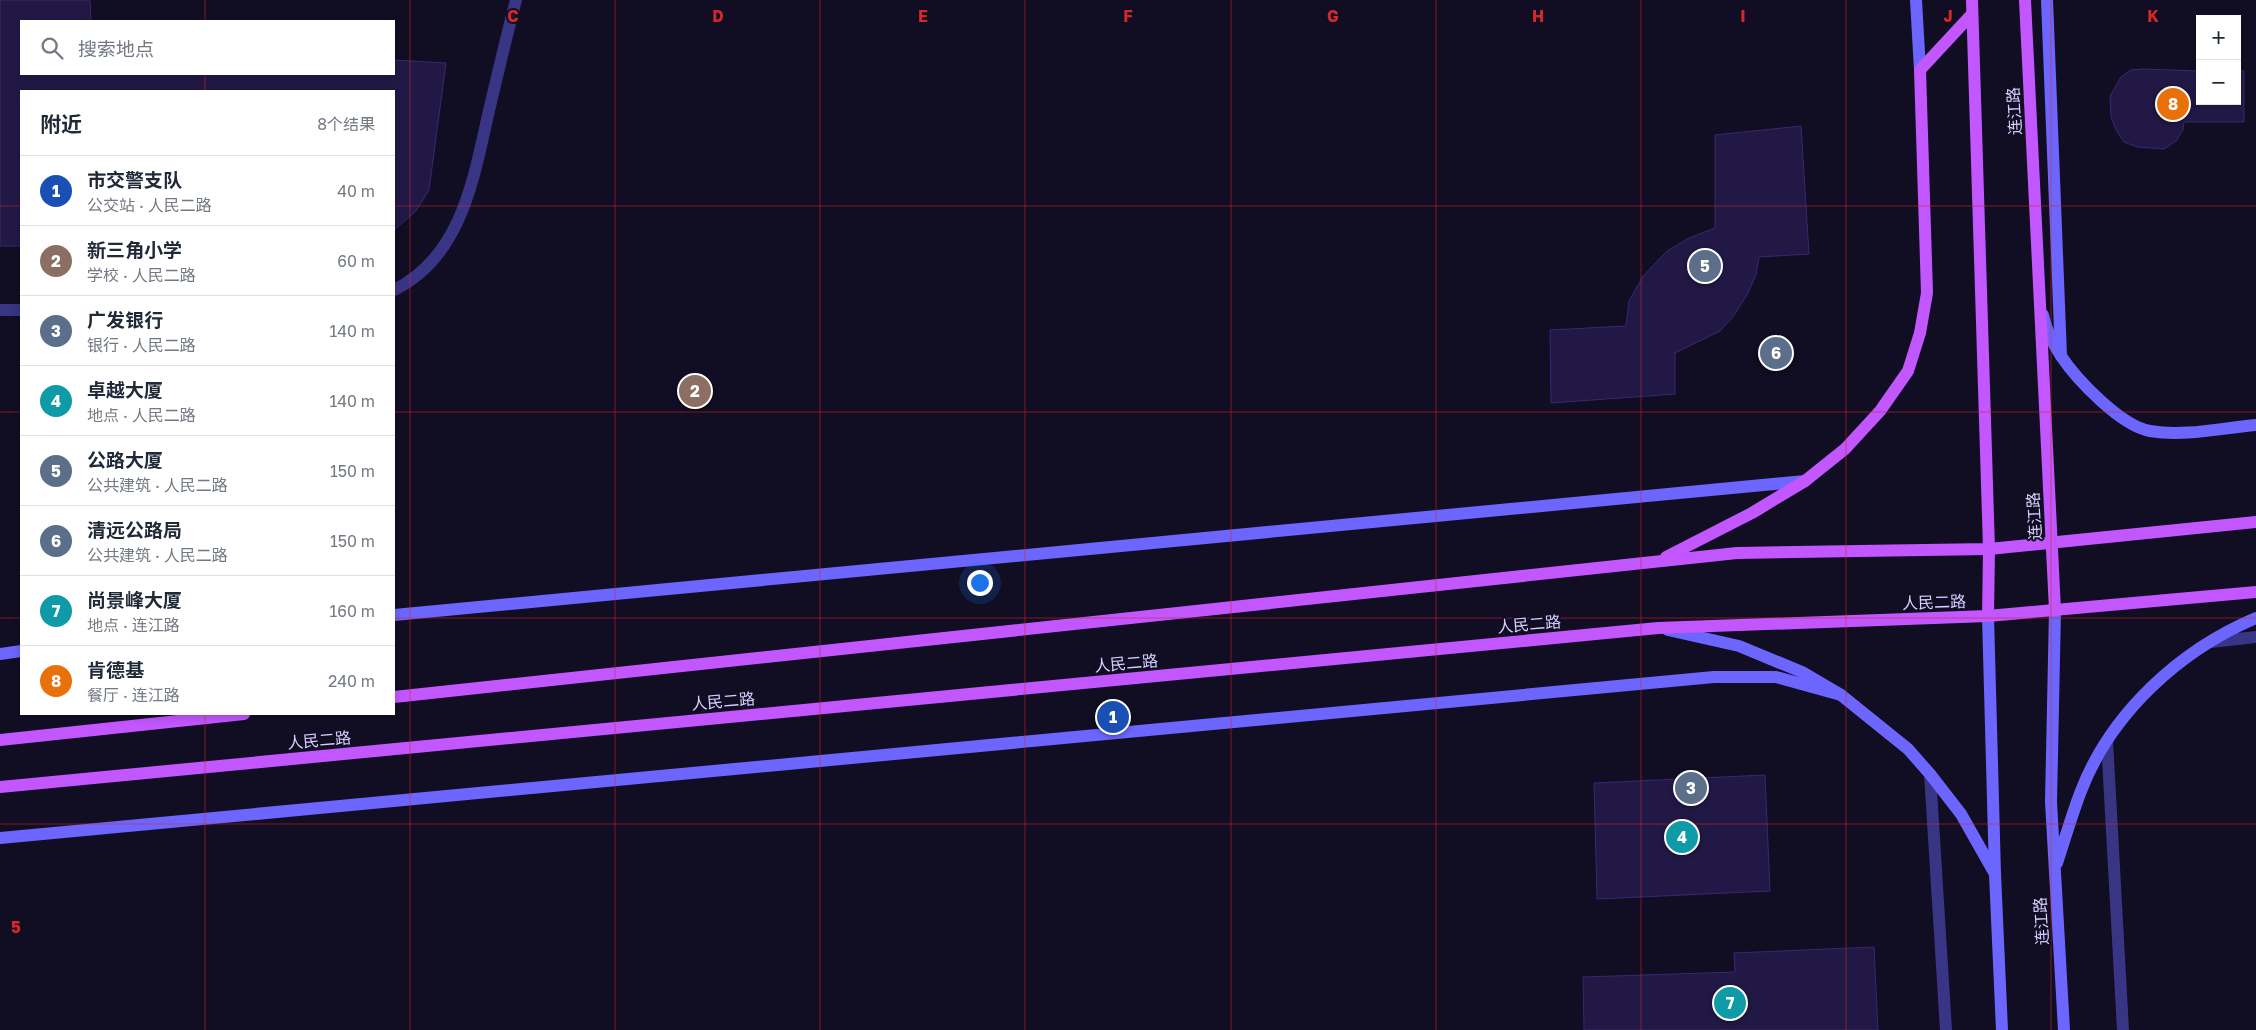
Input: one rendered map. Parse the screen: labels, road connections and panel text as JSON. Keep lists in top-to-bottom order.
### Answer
{
  "streets": {
    "main road": ["连江路", "人民二路"]
  },
  "crossings": [
    ["连江路", "人民二路"]
  ],
  "page": {
    "map_buttons": ["+", "−"],
    "search": "搜索地点",
    "pins": [
      "8",
      "5",
      "6",
      "2",
      "1",
      "3",
      "4",
      "7"
    ],
    "heading": ["附近", "8个结果"],
    "list": [
      {
        "mark": "1",
        "name": "市交警支队",
        "note": "公交站 · 人民二路",
        "value": "40 m"
      },
      {
        "mark": "2",
        "name": "新三角小学",
        "note": "学校 · 人民二路",
        "value": "60 m"
      },
      {
        "mark": "3",
        "name": "广发银行",
        "note": "银行 · 人民二路",
        "value": "140 m"
      },
      {
        "mark": "4",
        "name": "卓越大厦",
        "note": "地点 · 人民二路",
        "value": "140 m"
      },
      {
        "mark": "5",
        "name": "公路大厦",
        "note": "公共建筑 · 人民二路",
        "value": "150 m"
      },
      {
        "mark": "6",
        "name": "清远公路局",
        "note": "公共建筑 · 人民二路",
        "value": "150 m"
      },
      {
        "mark": "7",
        "name": "尚景峰大厦",
        "note": "地点 · 连江路",
        "value": "160 m"
      },
      {
        "mark": "8",
        "name": "肯德基",
        "note": "餐厅 · 连江路",
        "value": "240 m"
      }
    ]
  },
  "grid": {
    "columns": [
      "C",
      "D",
      "E",
      "F",
      "G",
      "H",
      "I",
      "J",
      "K"
    ],
    "rows": ["5"]
  }
}
